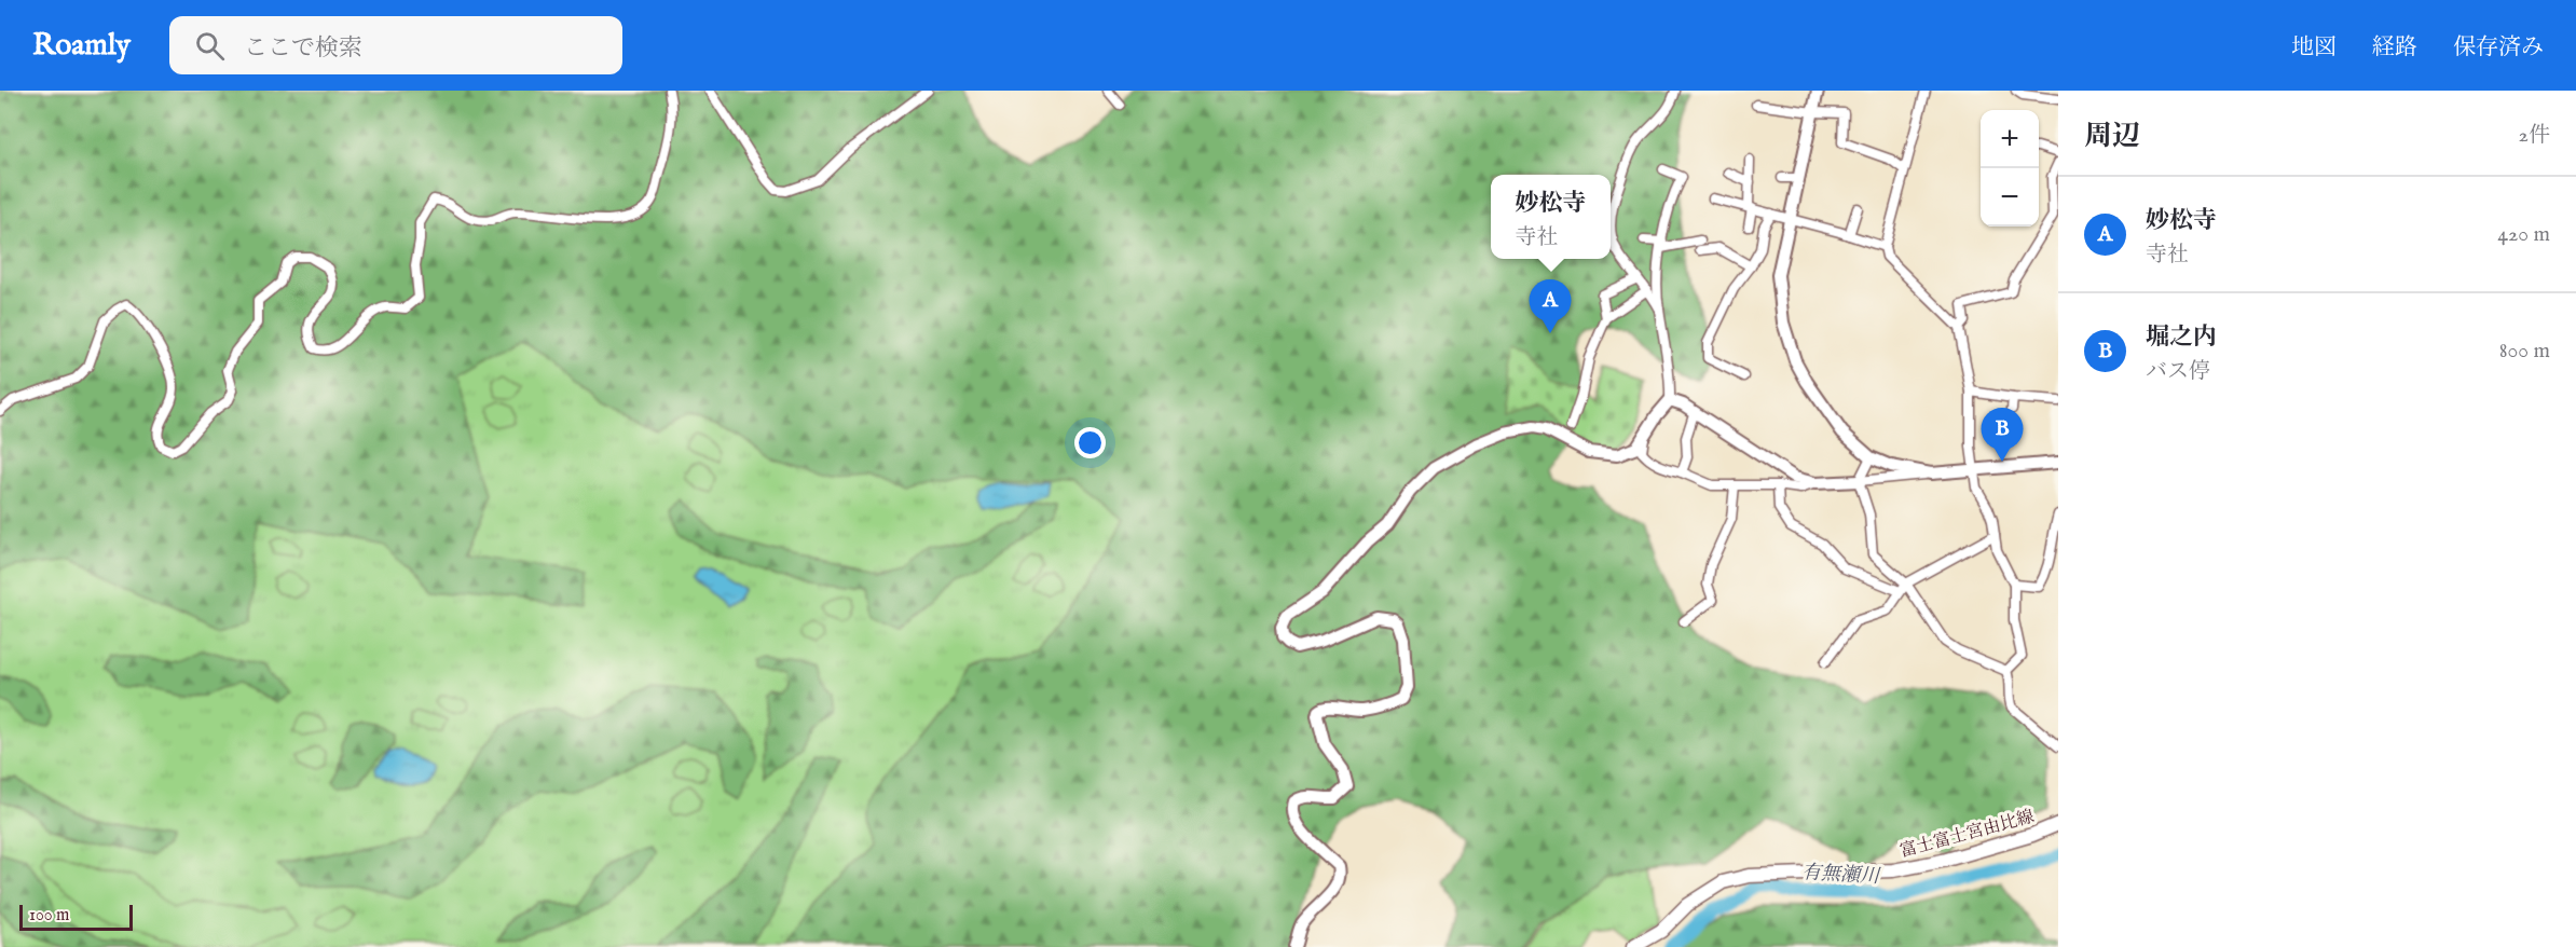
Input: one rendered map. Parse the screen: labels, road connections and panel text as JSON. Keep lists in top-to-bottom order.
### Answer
{
  "streets": {
    "main road": ["富士富士宮由比線"]
  },
  "water": ["有無瀬川"],
  "scale_bar": "100 m",
  "page": {
    "header": "Roamly",
    "search": "ここで検索",
    "nav": ["地図", "経路", "保存済み"],
    "heading": ["周辺", "2件"],
    "map_buttons": ["+", "−"],
    "popup": ["妙松寺", "寺社"],
    "list": [
      {
        "mark": "A",
        "name": "妙松寺",
        "note": "寺社",
        "value": "420 m"
      },
      {
        "mark": "B",
        "name": "堀之内",
        "note": "バス停",
        "value": "800 m"
      }
    ],
    "pins": ["A", "B"],
    "scale": "100 m"
  }
}
